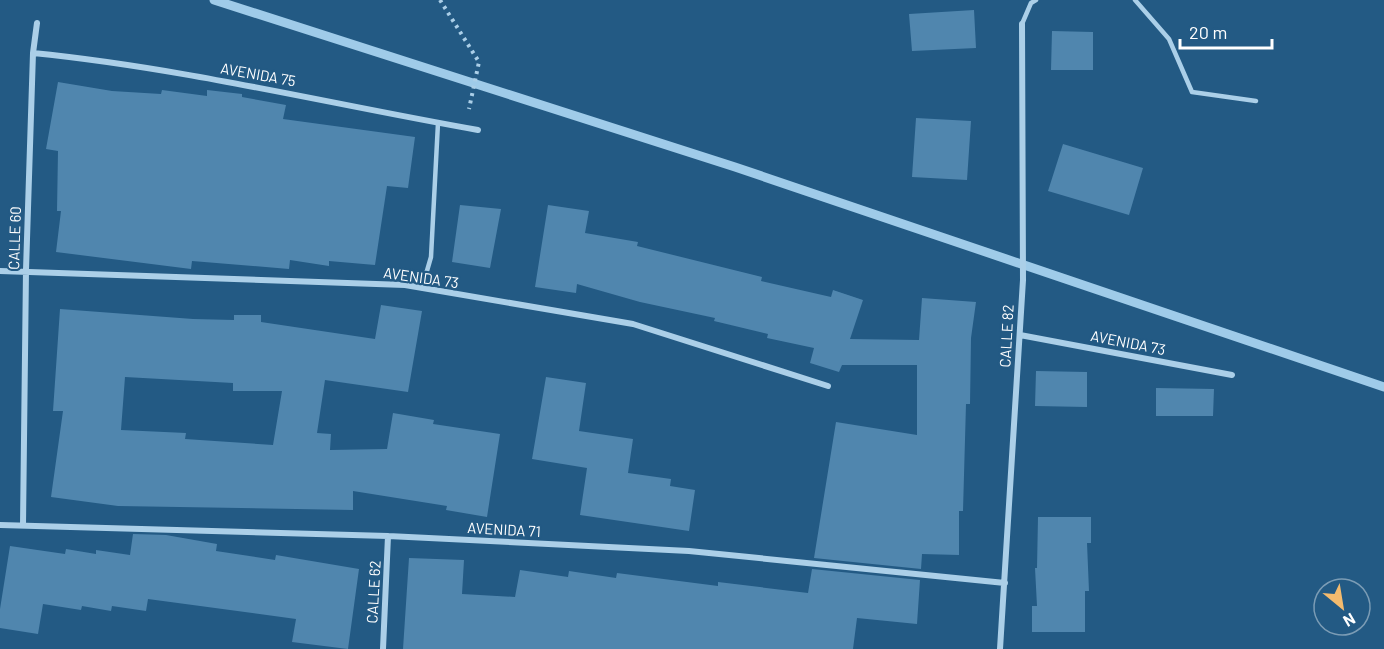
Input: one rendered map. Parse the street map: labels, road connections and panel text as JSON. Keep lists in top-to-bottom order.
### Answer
{
  "streets": {
    "street": [
      "AVENIDA 75",
      "CALLE 60",
      "AVENIDA 73",
      "CALLE 82",
      "AVENIDA 71",
      "CALLE 62"
    ]
  },
  "crossings": [
    ["AVENIDA 75", "CALLE 60"],
    ["CALLE 60", "AVENIDA 73"],
    ["CALLE 60", "AVENIDA 71"],
    ["AVENIDA 73", "CALLE 82"],
    ["CALLE 82", "AVENIDA 71"],
    ["AVENIDA 71", "CALLE 62"]
  ],
  "scale_bar": "20 m",
  "north": "bottom right"
}
